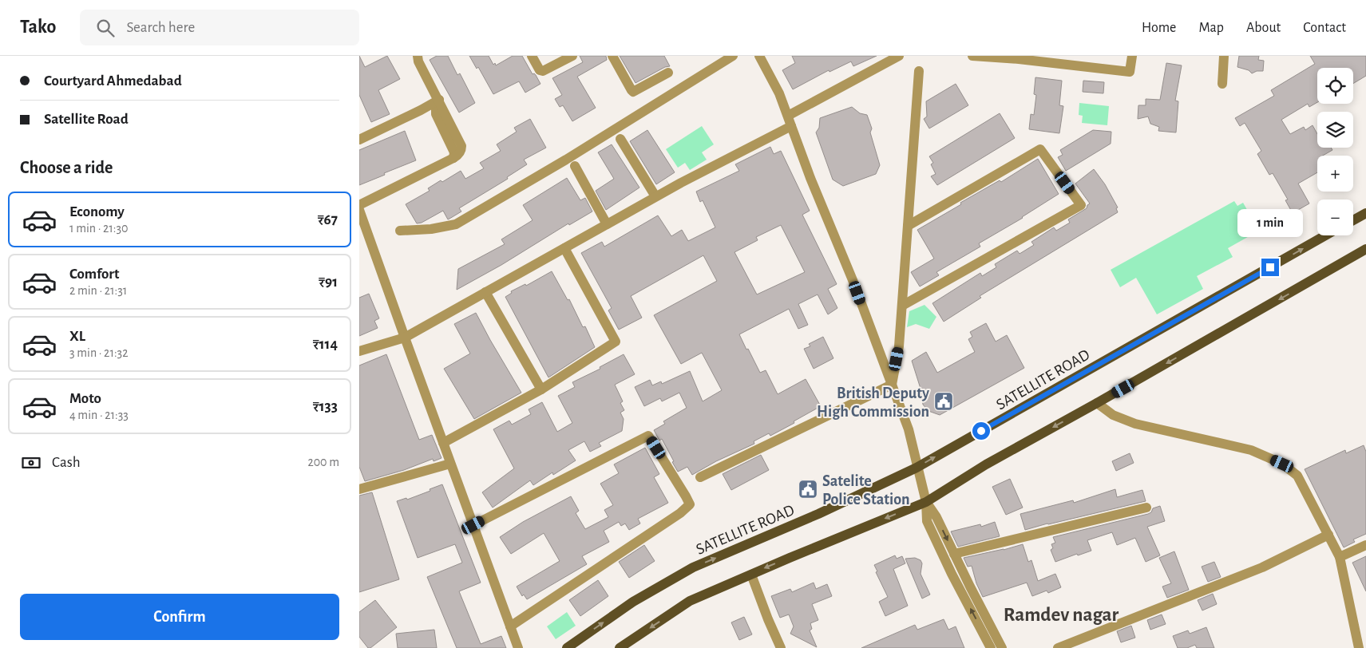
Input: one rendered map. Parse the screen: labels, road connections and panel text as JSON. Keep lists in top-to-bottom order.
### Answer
{
  "streets": {
    "main road": ["SATELLITE ROAD"]
  },
  "districts": ["Ramdev nagar"],
  "places": {
    "public building": ["British Deputy High Commission", "Satelite Police Station"]
  },
  "page": {
    "header": "Tako",
    "search": "Search here",
    "nav": [
      "Home",
      "Map",
      "About",
      "Contact"
    ],
    "banner": ["Courtyard Ahmedabad", "Satellite Road"],
    "map_buttons": ["+", "−"],
    "heading": "Choose a ride",
    "list": [
      {
        "name": "Economy",
        "note": "1 min · 21:30",
        "value": "₹67"
      },
      {
        "name": "Comfort",
        "note": "2 min · 21:31",
        "value": "₹91"
      },
      {
        "name": "XL",
        "note": "3 min · 21:32",
        "value": "₹114"
      },
      {
        "name": "Moto",
        "note": "4 min · 21:33",
        "value": "₹133"
      }
    ],
    "bubble": "1 min",
    "pay": ["Cash", "200 m"],
    "buttons": "Confirm"
  }
}
